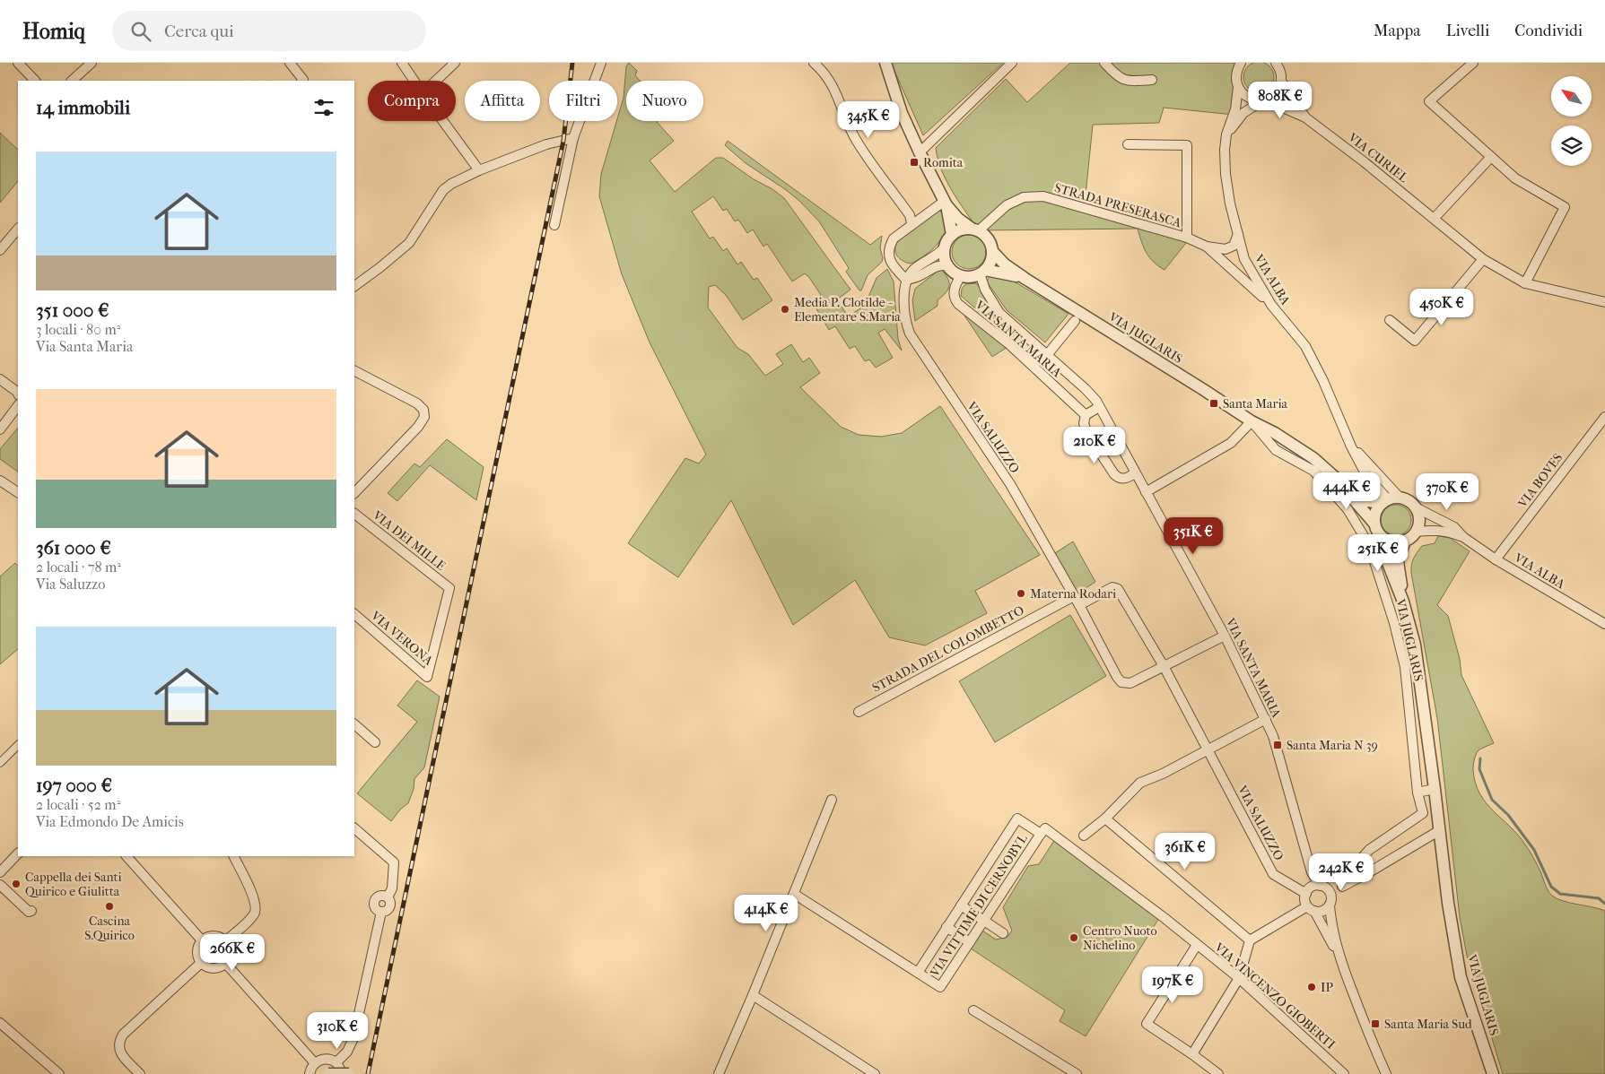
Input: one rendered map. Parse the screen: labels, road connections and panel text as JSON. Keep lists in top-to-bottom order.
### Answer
{
  "streets": {
    "street": [
      "VIA CURIEL",
      "STRADA PRESERASCA",
      "VIA ALBA",
      "VIA JUGLARIS",
      "VIA SANTA MARIA",
      "VIA SALUZZO",
      "VIA BOVES",
      "VIA DEI MILLE",
      "VIA VERONA",
      "STRADA DEL COLOMBETTO",
      "VIA VITTIME DI CERNOBYL",
      "VIA VINCENZO GIOBERTI"
    ]
  },
  "crossings": [
    ["VIA CURIEL", "VIA ALBA"],
    ["STRADA PRESERASCA", "VIA ALBA"],
    ["STRADA PRESERASCA", "VIA JUGLARIS"],
    ["STRADA PRESERASCA", "VIA SANTA MARIA"],
    ["VIA ALBA", "VIA JUGLARIS"],
    ["VIA ALBA", "VIA BOVES"],
    ["VIA JUGLARIS", "VIA SANTA MARIA"],
    ["VIA SANTA MARIA", "VIA SALUZZO"],
    ["VIA SALUZZO", "STRADA DEL COLOMBETTO"],
    ["VIA DEI MILLE", "VIA VERONA"],
    ["VIA VITTIME DI CERNOBYL", "VIA VINCENZO GIOBERTI"]
  ],
  "places": {
    "transit": [
      "Romita",
      "Santa Maria",
      "Santa Maria N 39",
      "Santa Maria Sud"
    ],
    "other": [
      "Media P. Clotilde - Elementare S.Maria",
      "Materna Rodari",
      "Cappella dei Santi Quirico e Giulitta",
      "Cascina S.Quirico",
      "Centro Nuoto Nichelino",
      "IP"
    ]
  },
  "north": "top left",
  "page": {
    "header": "Homiq",
    "search": "Cerca qui",
    "nav": ["Mappa", "Livelli", "Condividi"],
    "chip": [
      "Compra",
      "Affitta",
      "Filtri",
      "Nuovo"
    ],
    "heading": "14 immobili",
    "price": [
      "808K €",
      "345K €",
      "450K €",
      "210K €",
      "444K €",
      "370K €",
      "351K €",
      "251K €",
      "361K €",
      "242K €",
      "414K €",
      "266K €",
      "197K €",
      "310K €"
    ],
    "list": [
      {
        "name": "351 000 €",
        "note": "3 locali · 80 m² · Via Santa Maria"
      },
      {
        "name": "361 000 €",
        "note": "2 locali · 78 m² · Via Saluzzo"
      },
      {
        "name": "197 000 €",
        "note": "2 locali · 52 m² · Via Edmondo De Amicis"
      }
    ]
  }
}
